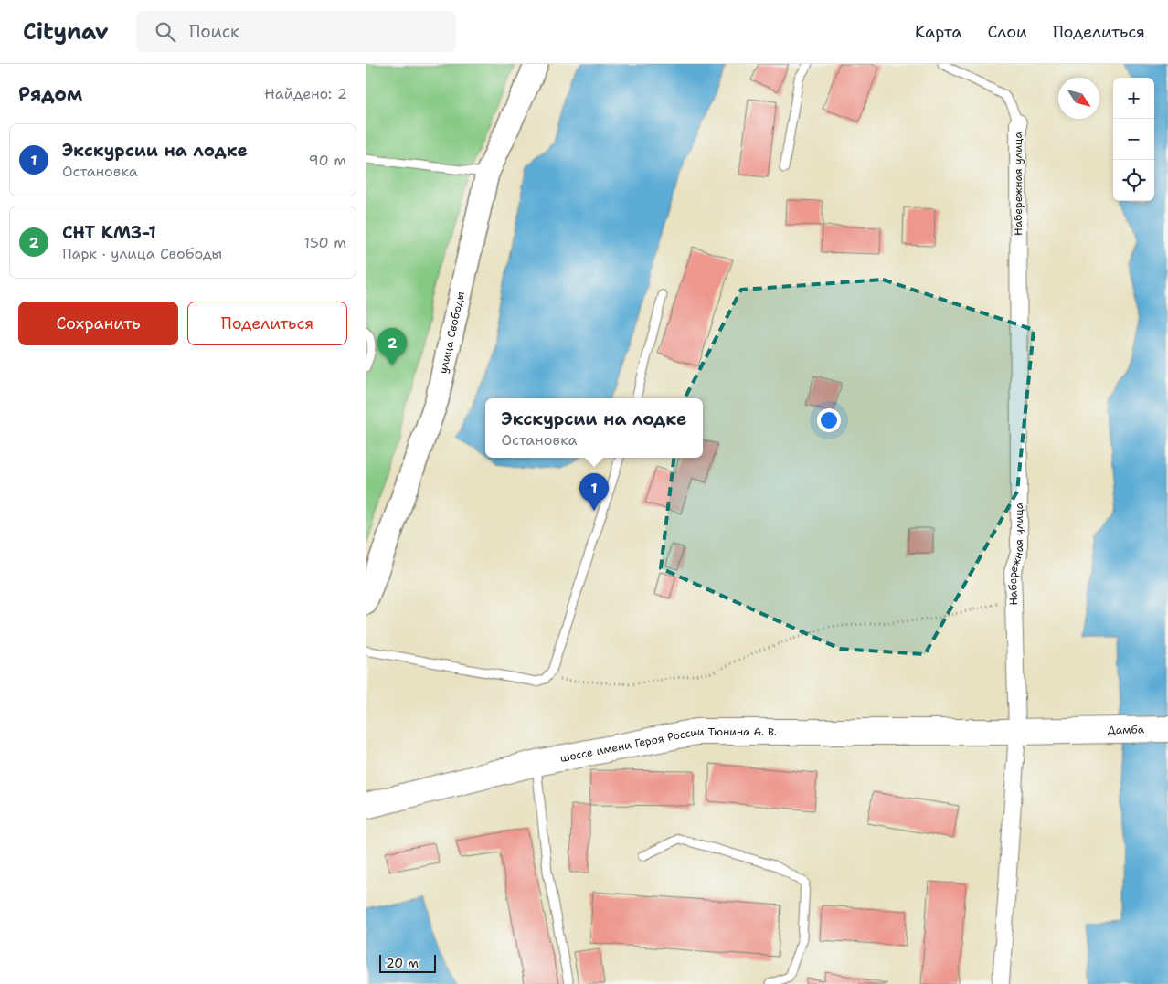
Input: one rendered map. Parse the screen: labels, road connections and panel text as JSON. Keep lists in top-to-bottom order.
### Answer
{
  "streets": {
    "main road": ["Дамба", "шоссе имени Героя России Тюнина А. В."],
    "street": ["Набережная улица", "улица Свободы"]
  },
  "crossings": [
    ["Набережная улица", "Дамба"],
    ["Набережная улица", "шоссе имени Героя России Тюнина А. В."],
    ["Дамба", "шоссе имени Героя России Тюнина А. В."]
  ],
  "scale_bar": "20 m",
  "north": "bottom right",
  "page": {
    "header": "Citynav",
    "search": "Поиск",
    "nav": ["Карта", "Слои", "Поделиться"],
    "heading": ["Рядом", "Найдено: 2"],
    "map_buttons": ["+", "−"],
    "list": [
      {
        "mark": "1",
        "name": "Экскурсии на лодке",
        "note": "Остановка",
        "value": "90 m"
      },
      {
        "mark": "2",
        "name": "СНТ КМЗ-1",
        "note": "Парк · улица Свободы",
        "value": "150 m"
      }
    ],
    "buttons": ["Сохранить", "Поделиться"],
    "pins": ["2", "1"],
    "popup": ["Экскурсии на лодке", "Остановка"],
    "scale": "20 m"
  }
}
